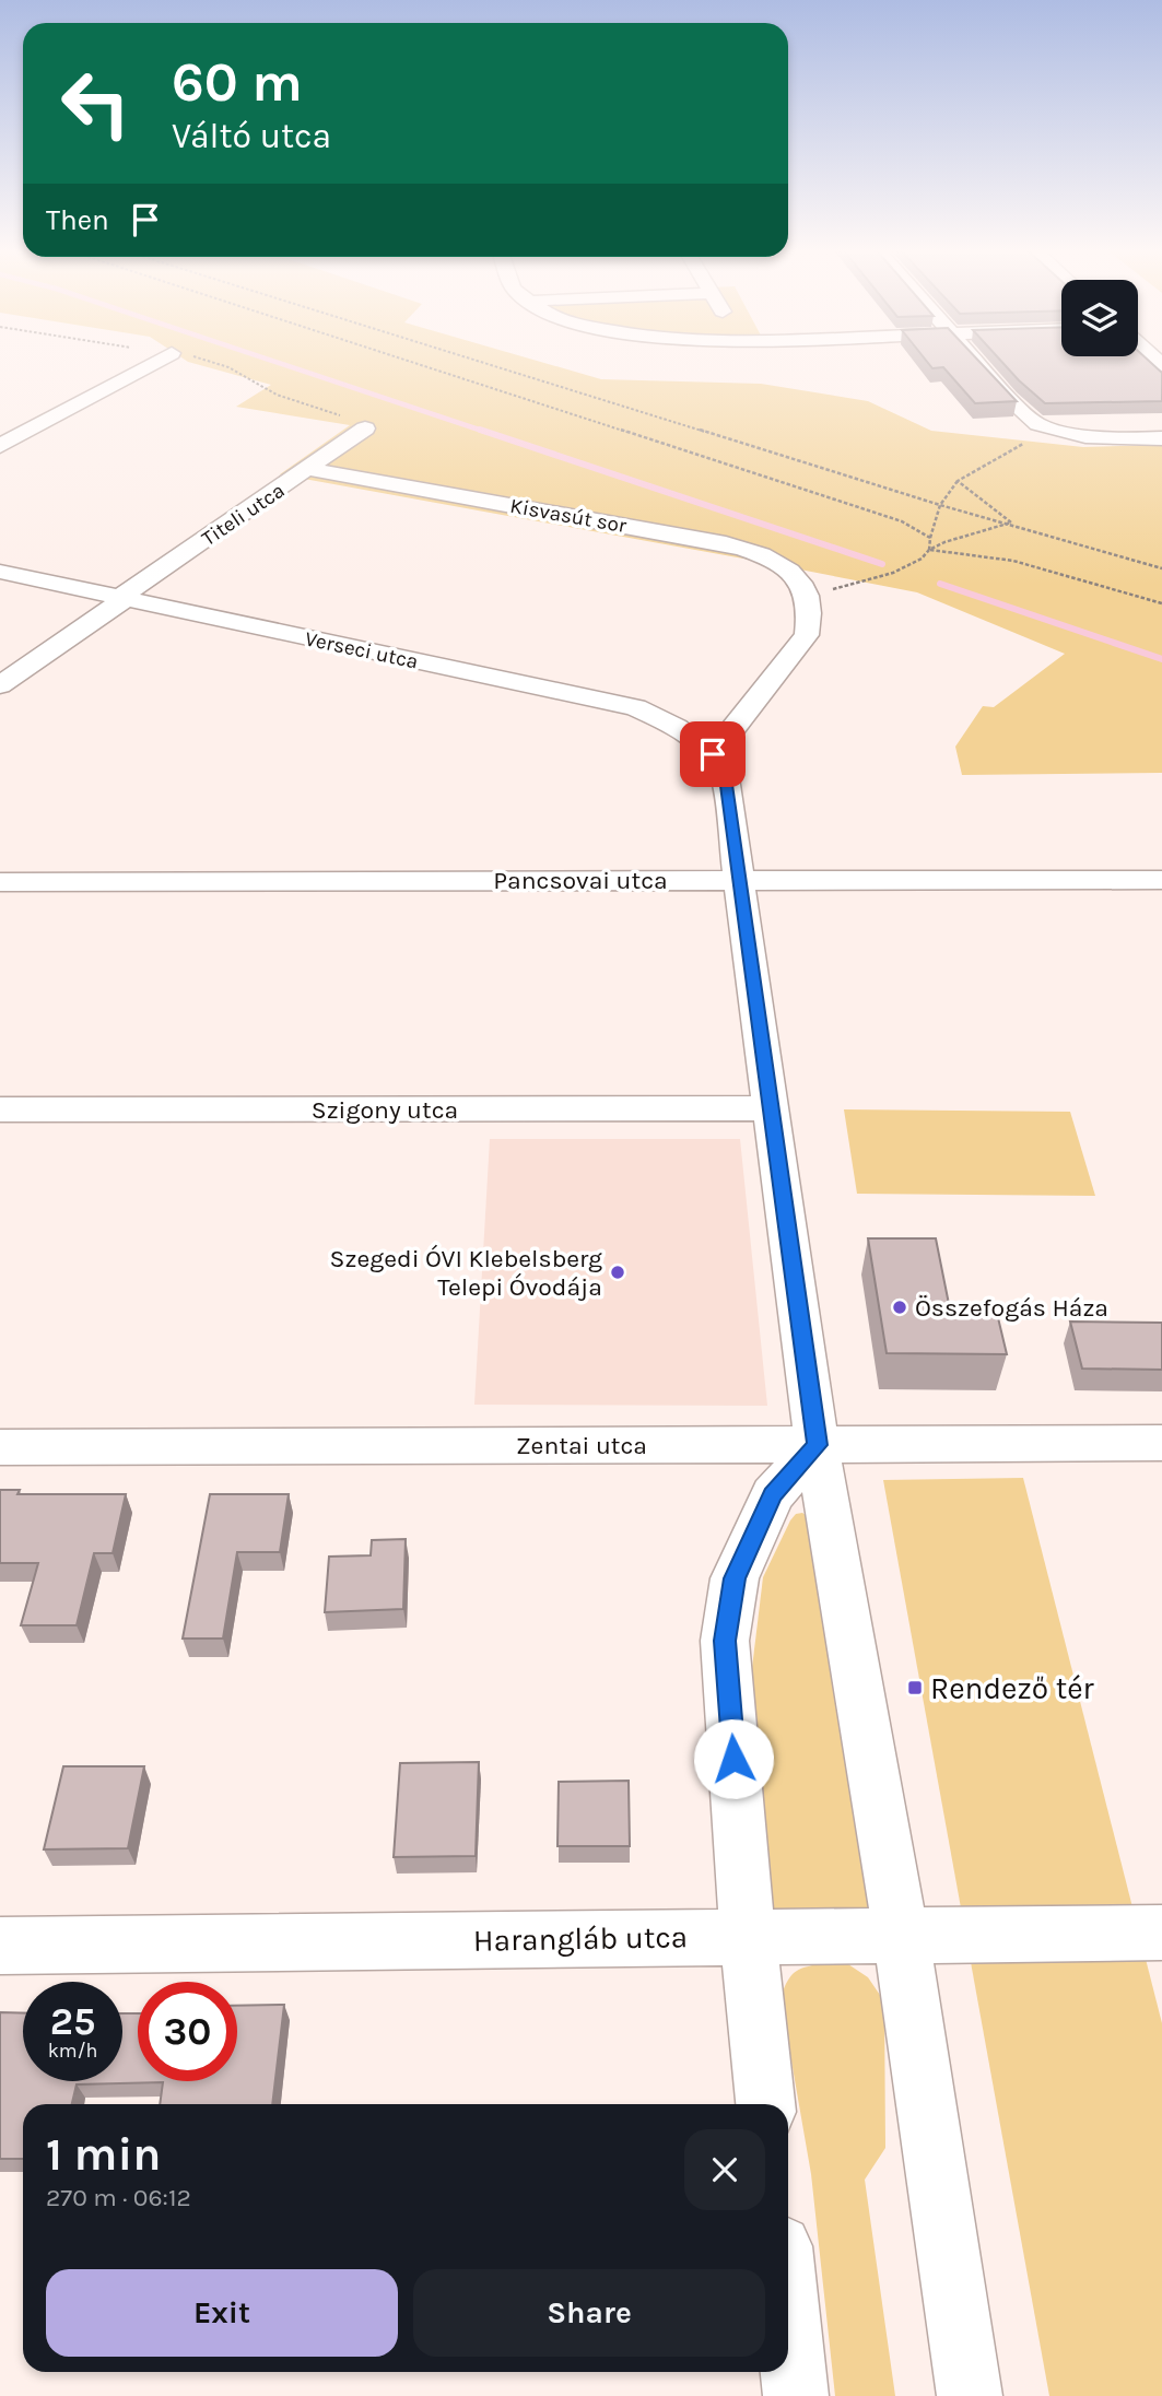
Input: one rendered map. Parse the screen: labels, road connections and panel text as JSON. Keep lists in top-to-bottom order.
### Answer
{
  "streets": {
    "street": [
      "Titeli utca",
      "Kisvasút sor",
      "Verseci utca",
      "Pancsovai utca",
      "Szigony utca",
      "Zentai utca",
      "Harangláb utca"
    ]
  },
  "crossings": [
    ["Titeli utca", "Kisvasút sor"],
    ["Titeli utca", "Verseci utca"]
  ],
  "places": {
    "other": ["Szegedi ÓVI Klebelsberg Telepi Óvodája", "Összefogás Háza"],
    "transit": ["Rendező tér"]
  },
  "page": {
    "turn": ["60 m", "Váltó utca"],
    "then": "Then",
    "speed": "25 km/h",
    "limit": "30",
    "heading": ["1 min", "270 m · 06:12"],
    "buttons": ["Exit", "Share"]
  }
}
